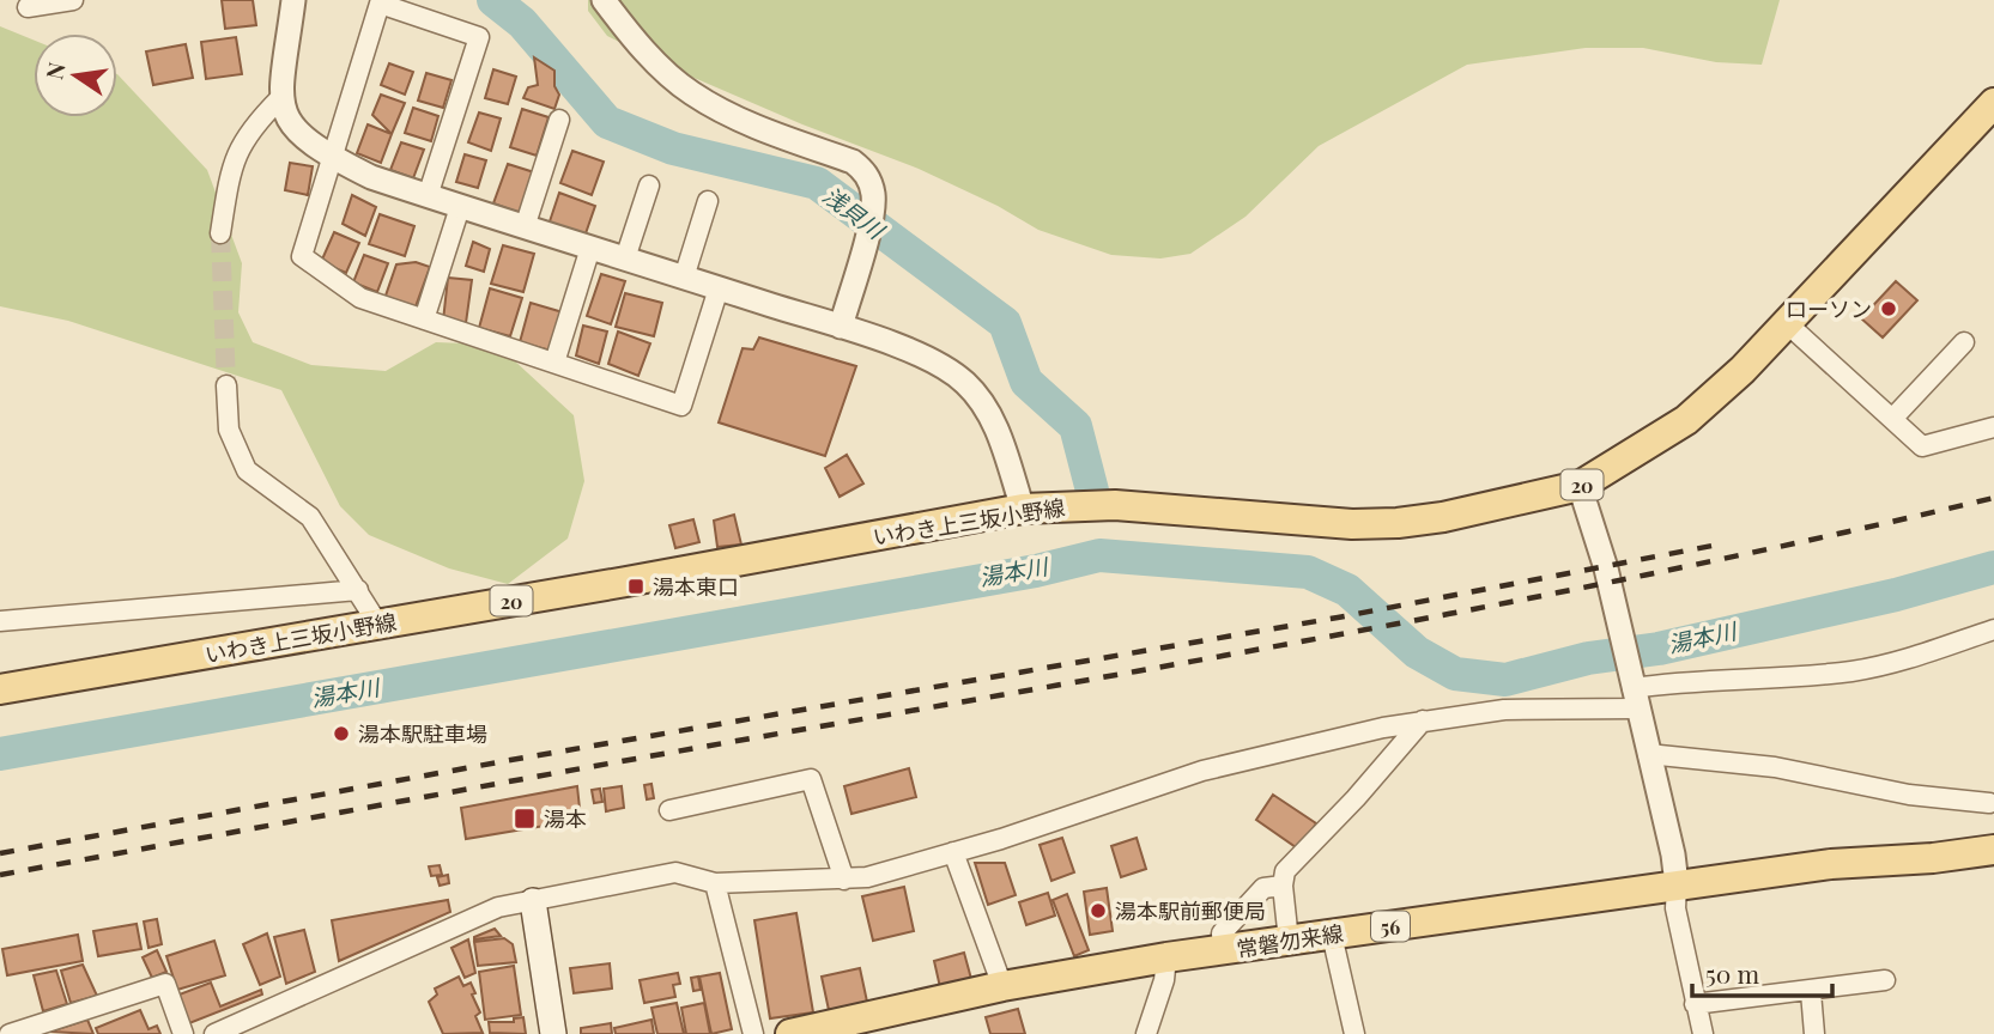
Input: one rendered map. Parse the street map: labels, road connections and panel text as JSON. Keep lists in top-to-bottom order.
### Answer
{
  "streets": {
    "main road": [
      "20",
      "いわき上三坂小野線",
      "56",
      "常磐勿来線"
    ]
  },
  "water": ["浅貝川", "湯本川"],
  "places": {
    "other": ["ローソン", "湯本駅駐車場", "湯本駅前郵便局"],
    "transit": ["湯本東口", "湯本"]
  },
  "scale_bar": "50 m",
  "north": "left"
}
